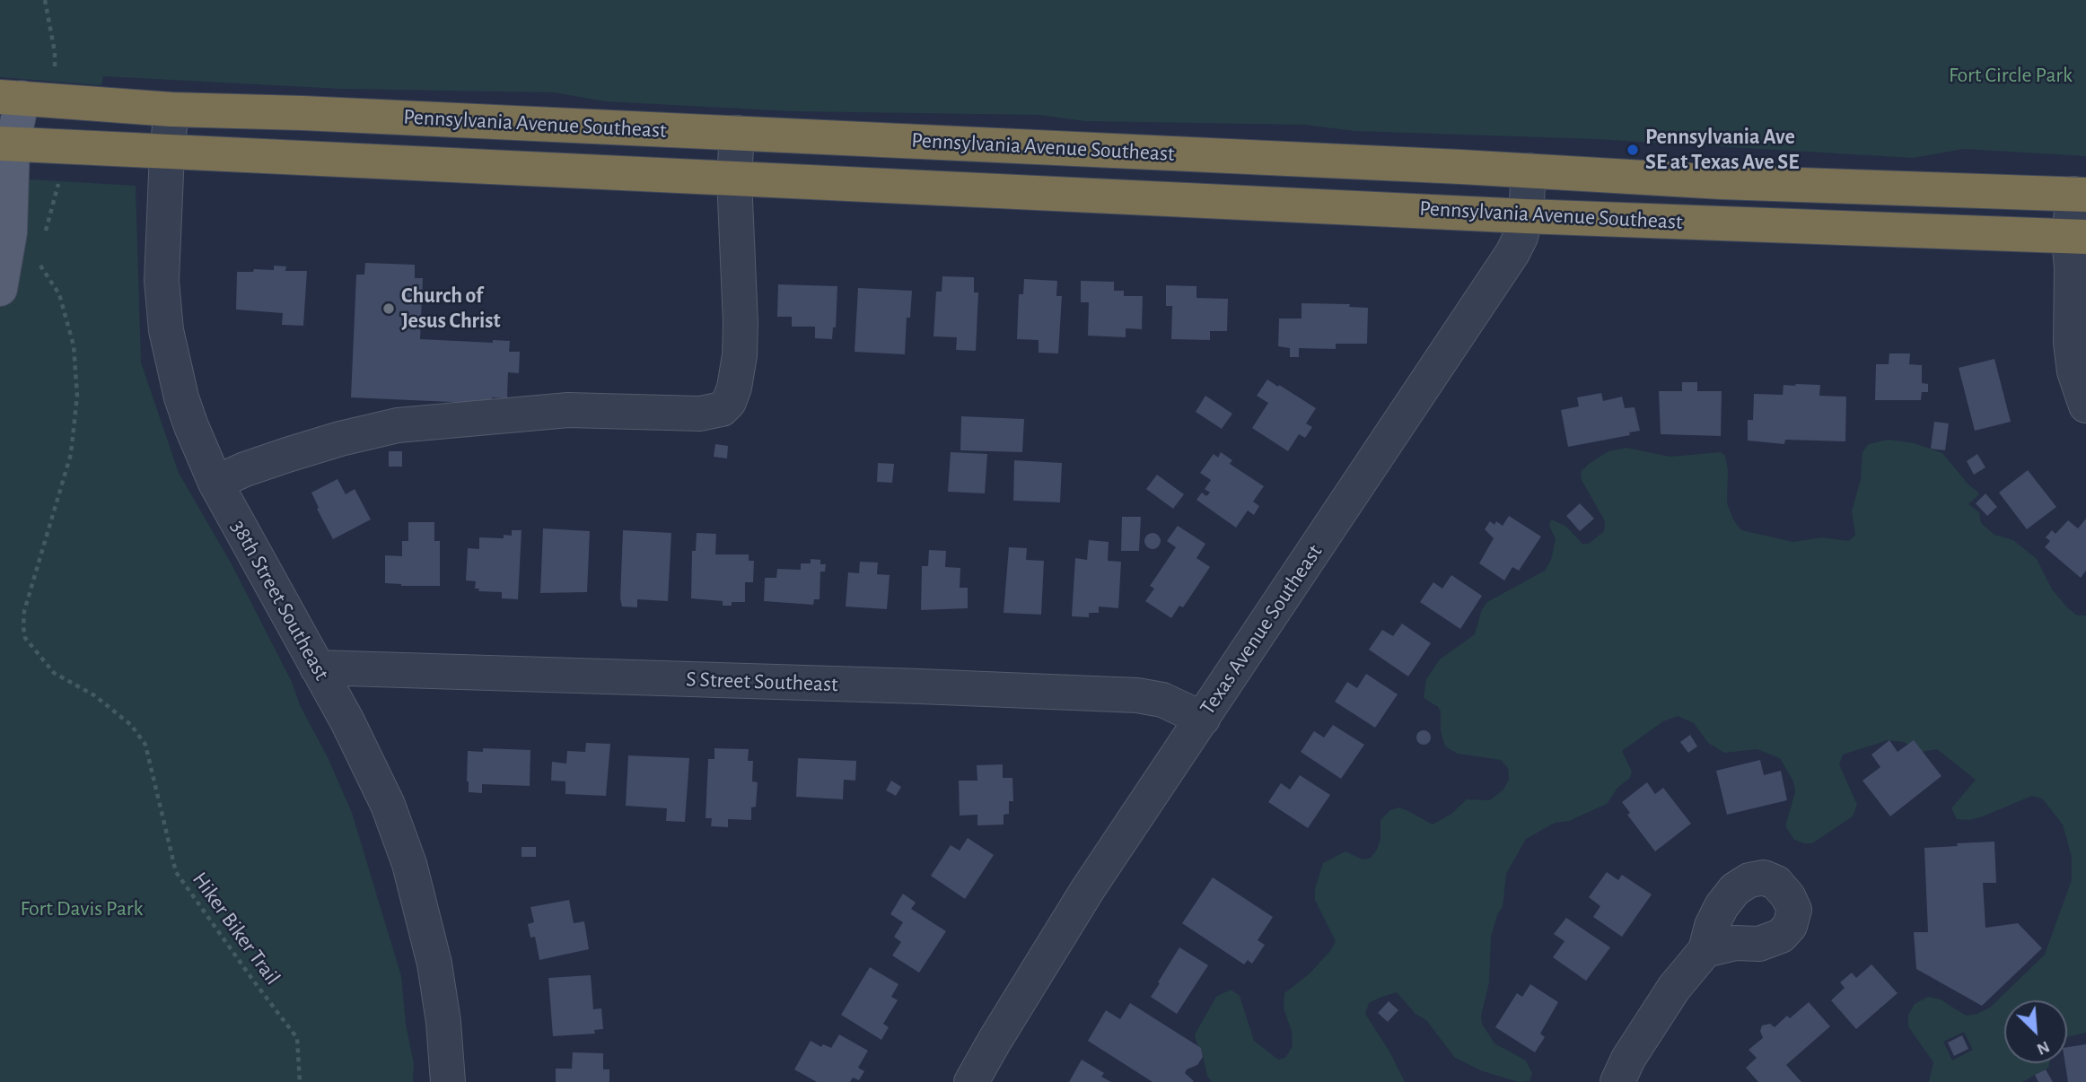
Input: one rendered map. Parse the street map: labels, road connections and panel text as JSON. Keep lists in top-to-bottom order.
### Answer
{
  "streets": {
    "highway": ["Pennsylvania Avenue Southeast"],
    "street": ["38th Street Southeast", "Texas Avenue Southeast", "S Street Southeast"],
    "path": ["Hiker Biker Trail"]
  },
  "crossings": [
    ["Pennsylvania Avenue Southeast", "38th Street Southeast"],
    ["Pennsylvania Avenue Southeast", "Texas Avenue Southeast"],
    ["38th Street Southeast", "S Street Southeast"],
    ["Texas Avenue Southeast", "S Street Southeast"]
  ],
  "parks": ["Fort Circle Park", "Fort Davis Park"],
  "places": ["Pennsylvania Ave SE at Texas Ave SE", "Church of Jesus Christ"],
  "north": "bottom right"
}
